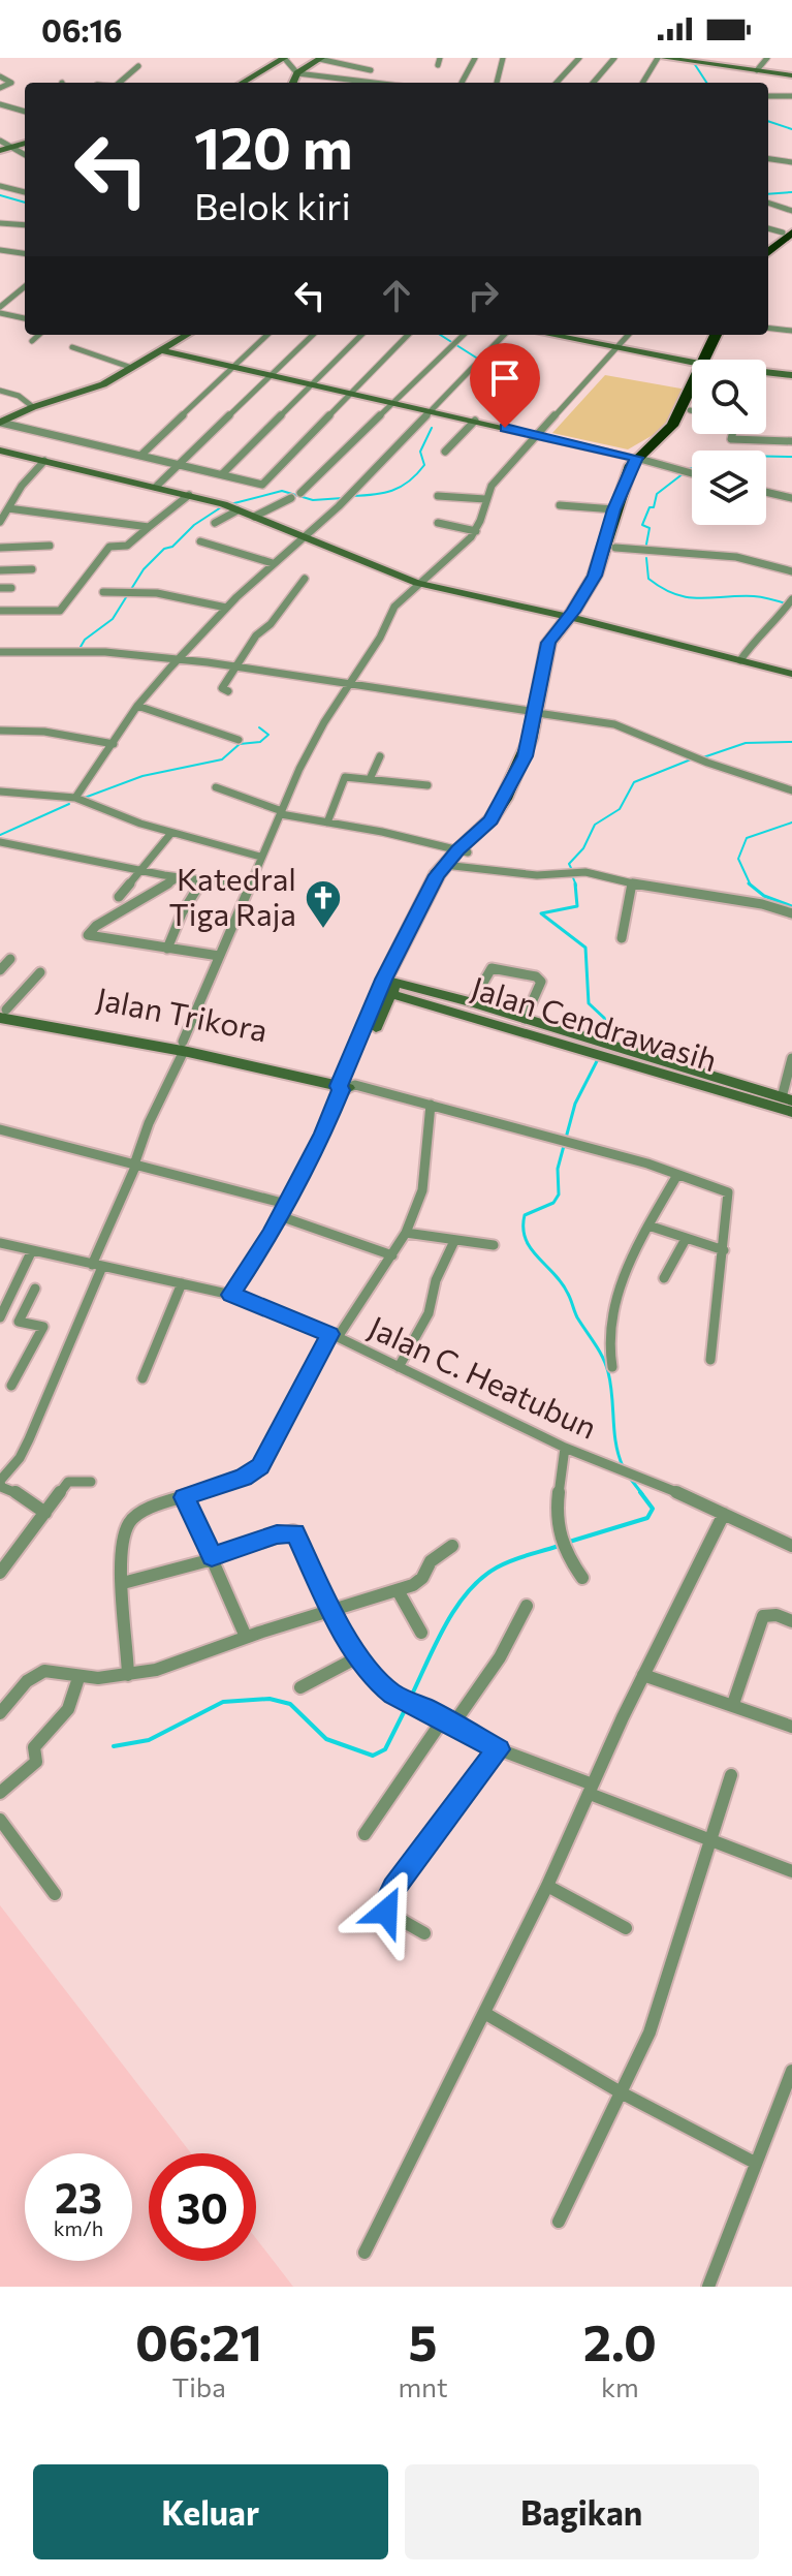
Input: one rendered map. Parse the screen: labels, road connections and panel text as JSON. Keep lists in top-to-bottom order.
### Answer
{
  "streets": {
    "street": ["Jalan Trikora", "Jalan Cendrawasih", "Jalan C. Heatubun"]
  },
  "places": {
    "church": ["Katedral Tiga Raja"]
  },
  "page": {
    "status": "06:16",
    "turn": ["120 m", "Belok kiri"],
    "speed": "23 km/h",
    "limit": "30",
    "eta": [
      "06:21",
      "Tiba",
      "5",
      "mnt",
      "2.0",
      "km"
    ],
    "buttons": ["Keluar", "Bagikan"]
  }
}
